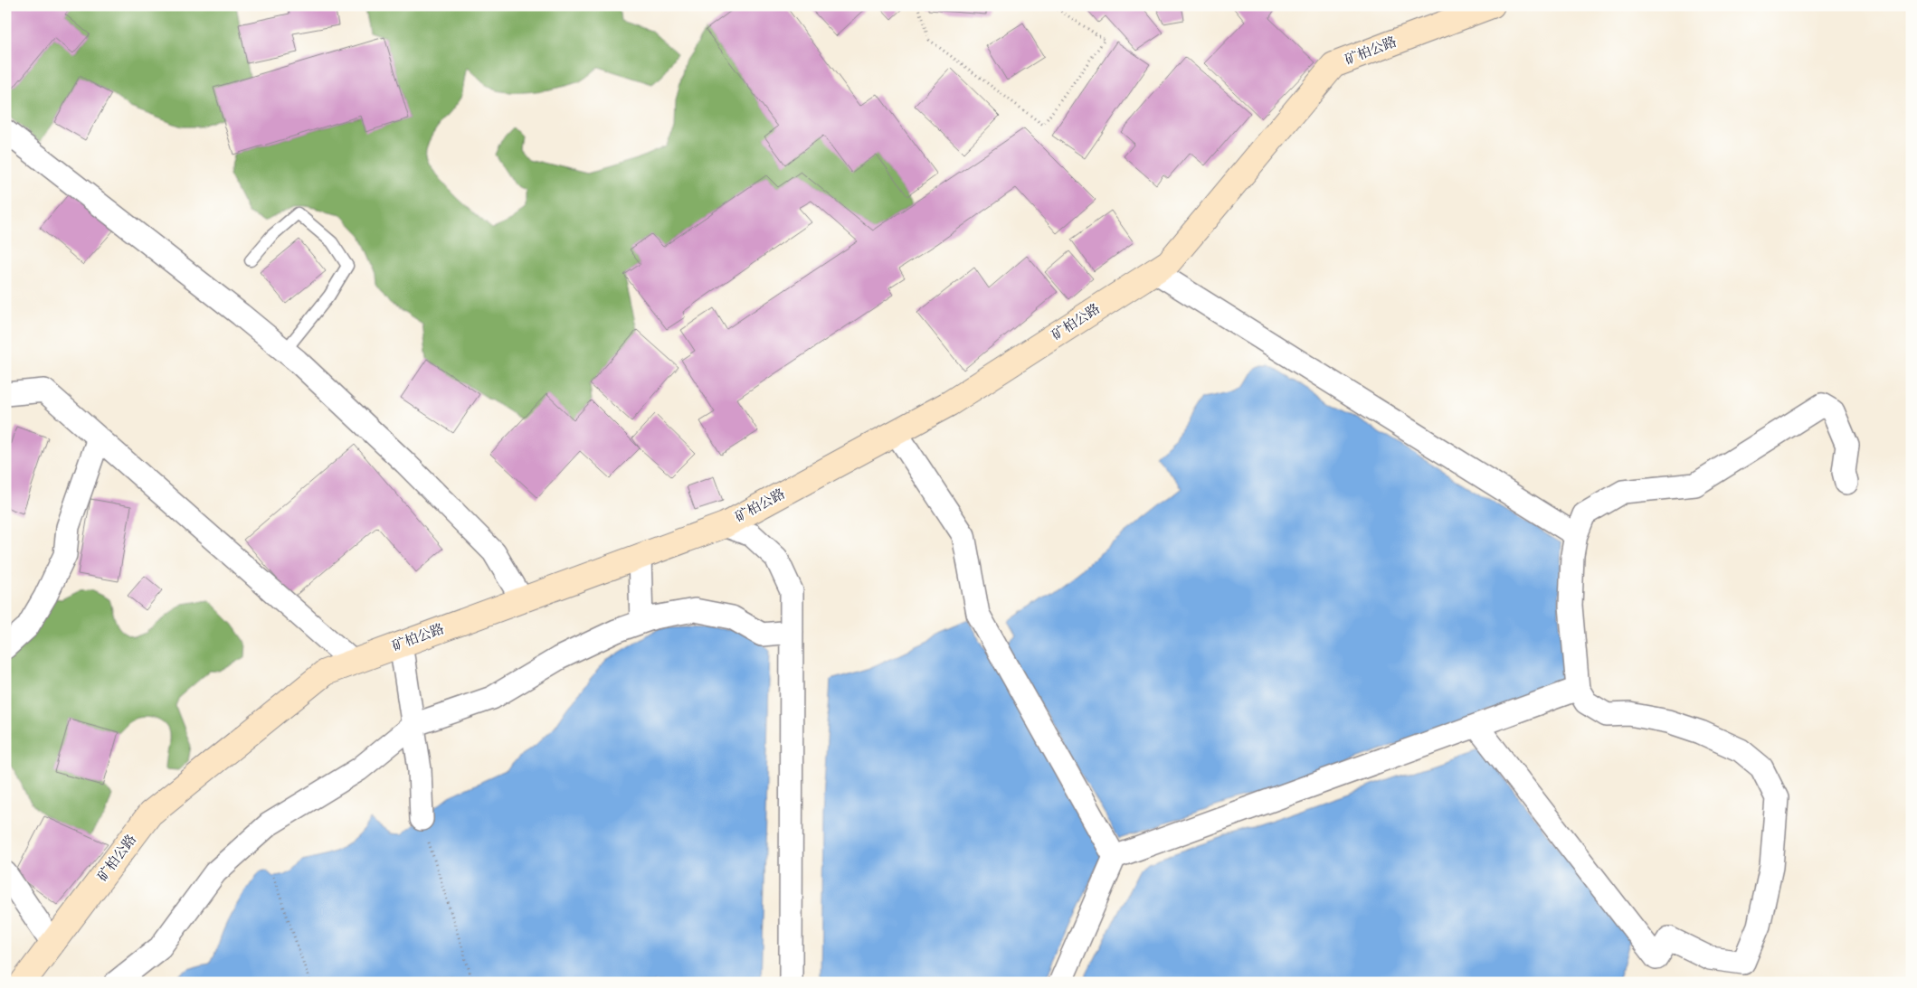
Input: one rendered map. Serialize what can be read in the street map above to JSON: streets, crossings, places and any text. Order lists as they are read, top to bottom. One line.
{"streets":{"street":["矿柏公路"]}}
